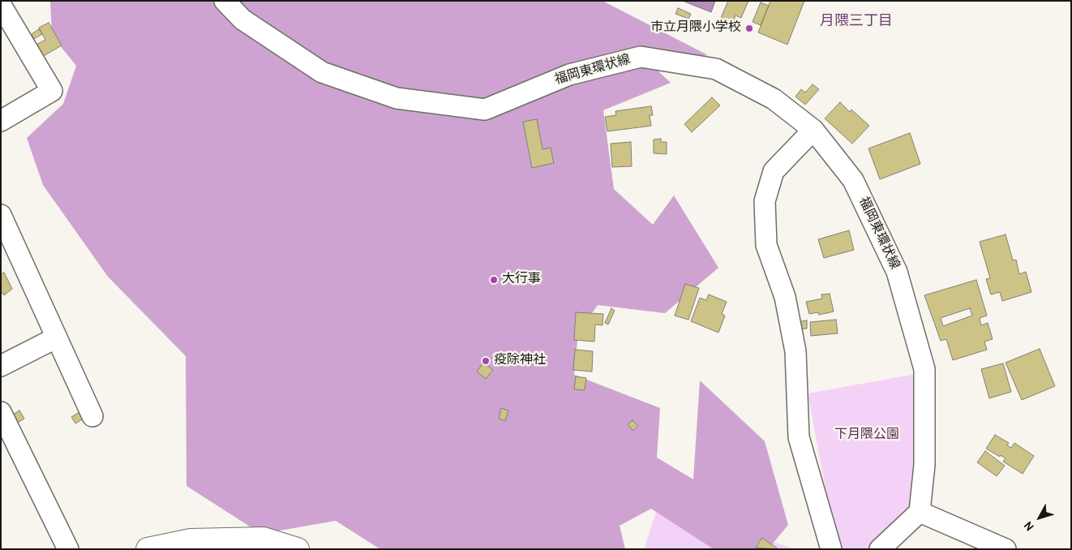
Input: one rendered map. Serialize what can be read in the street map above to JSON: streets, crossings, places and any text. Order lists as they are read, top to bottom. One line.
{"streets":{"street":["福岡東環状線"]},"districts":["月隈三丁目"],"parks":["下月隈公園"],"places":["市立月隈小学校","大行事","疫除神社"],"north":"bottom left"}
